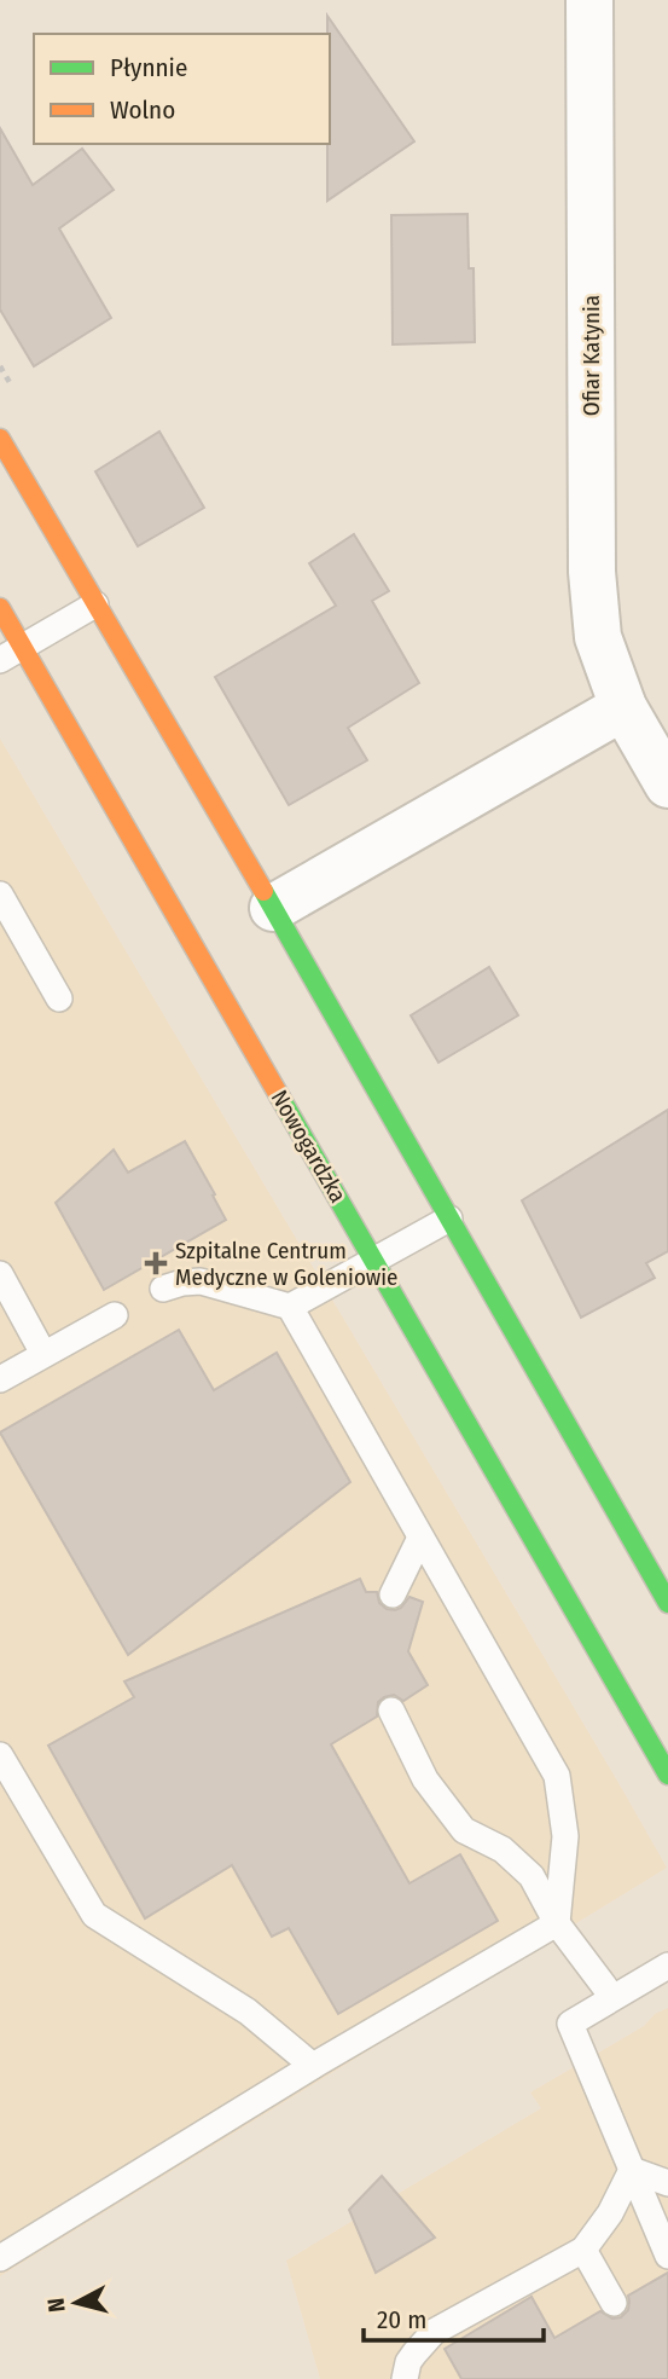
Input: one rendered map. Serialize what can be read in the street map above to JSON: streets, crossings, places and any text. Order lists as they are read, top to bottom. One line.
{"streets":{"street":["Ofiar Katynia","Nowogardzka"]},"places":{"health":["Szpitalne Centrum Medyczne w Goleniowie"]},"legend":["Płynnie","Wolno"],"scale_bar":"20 m","north":"left"}
